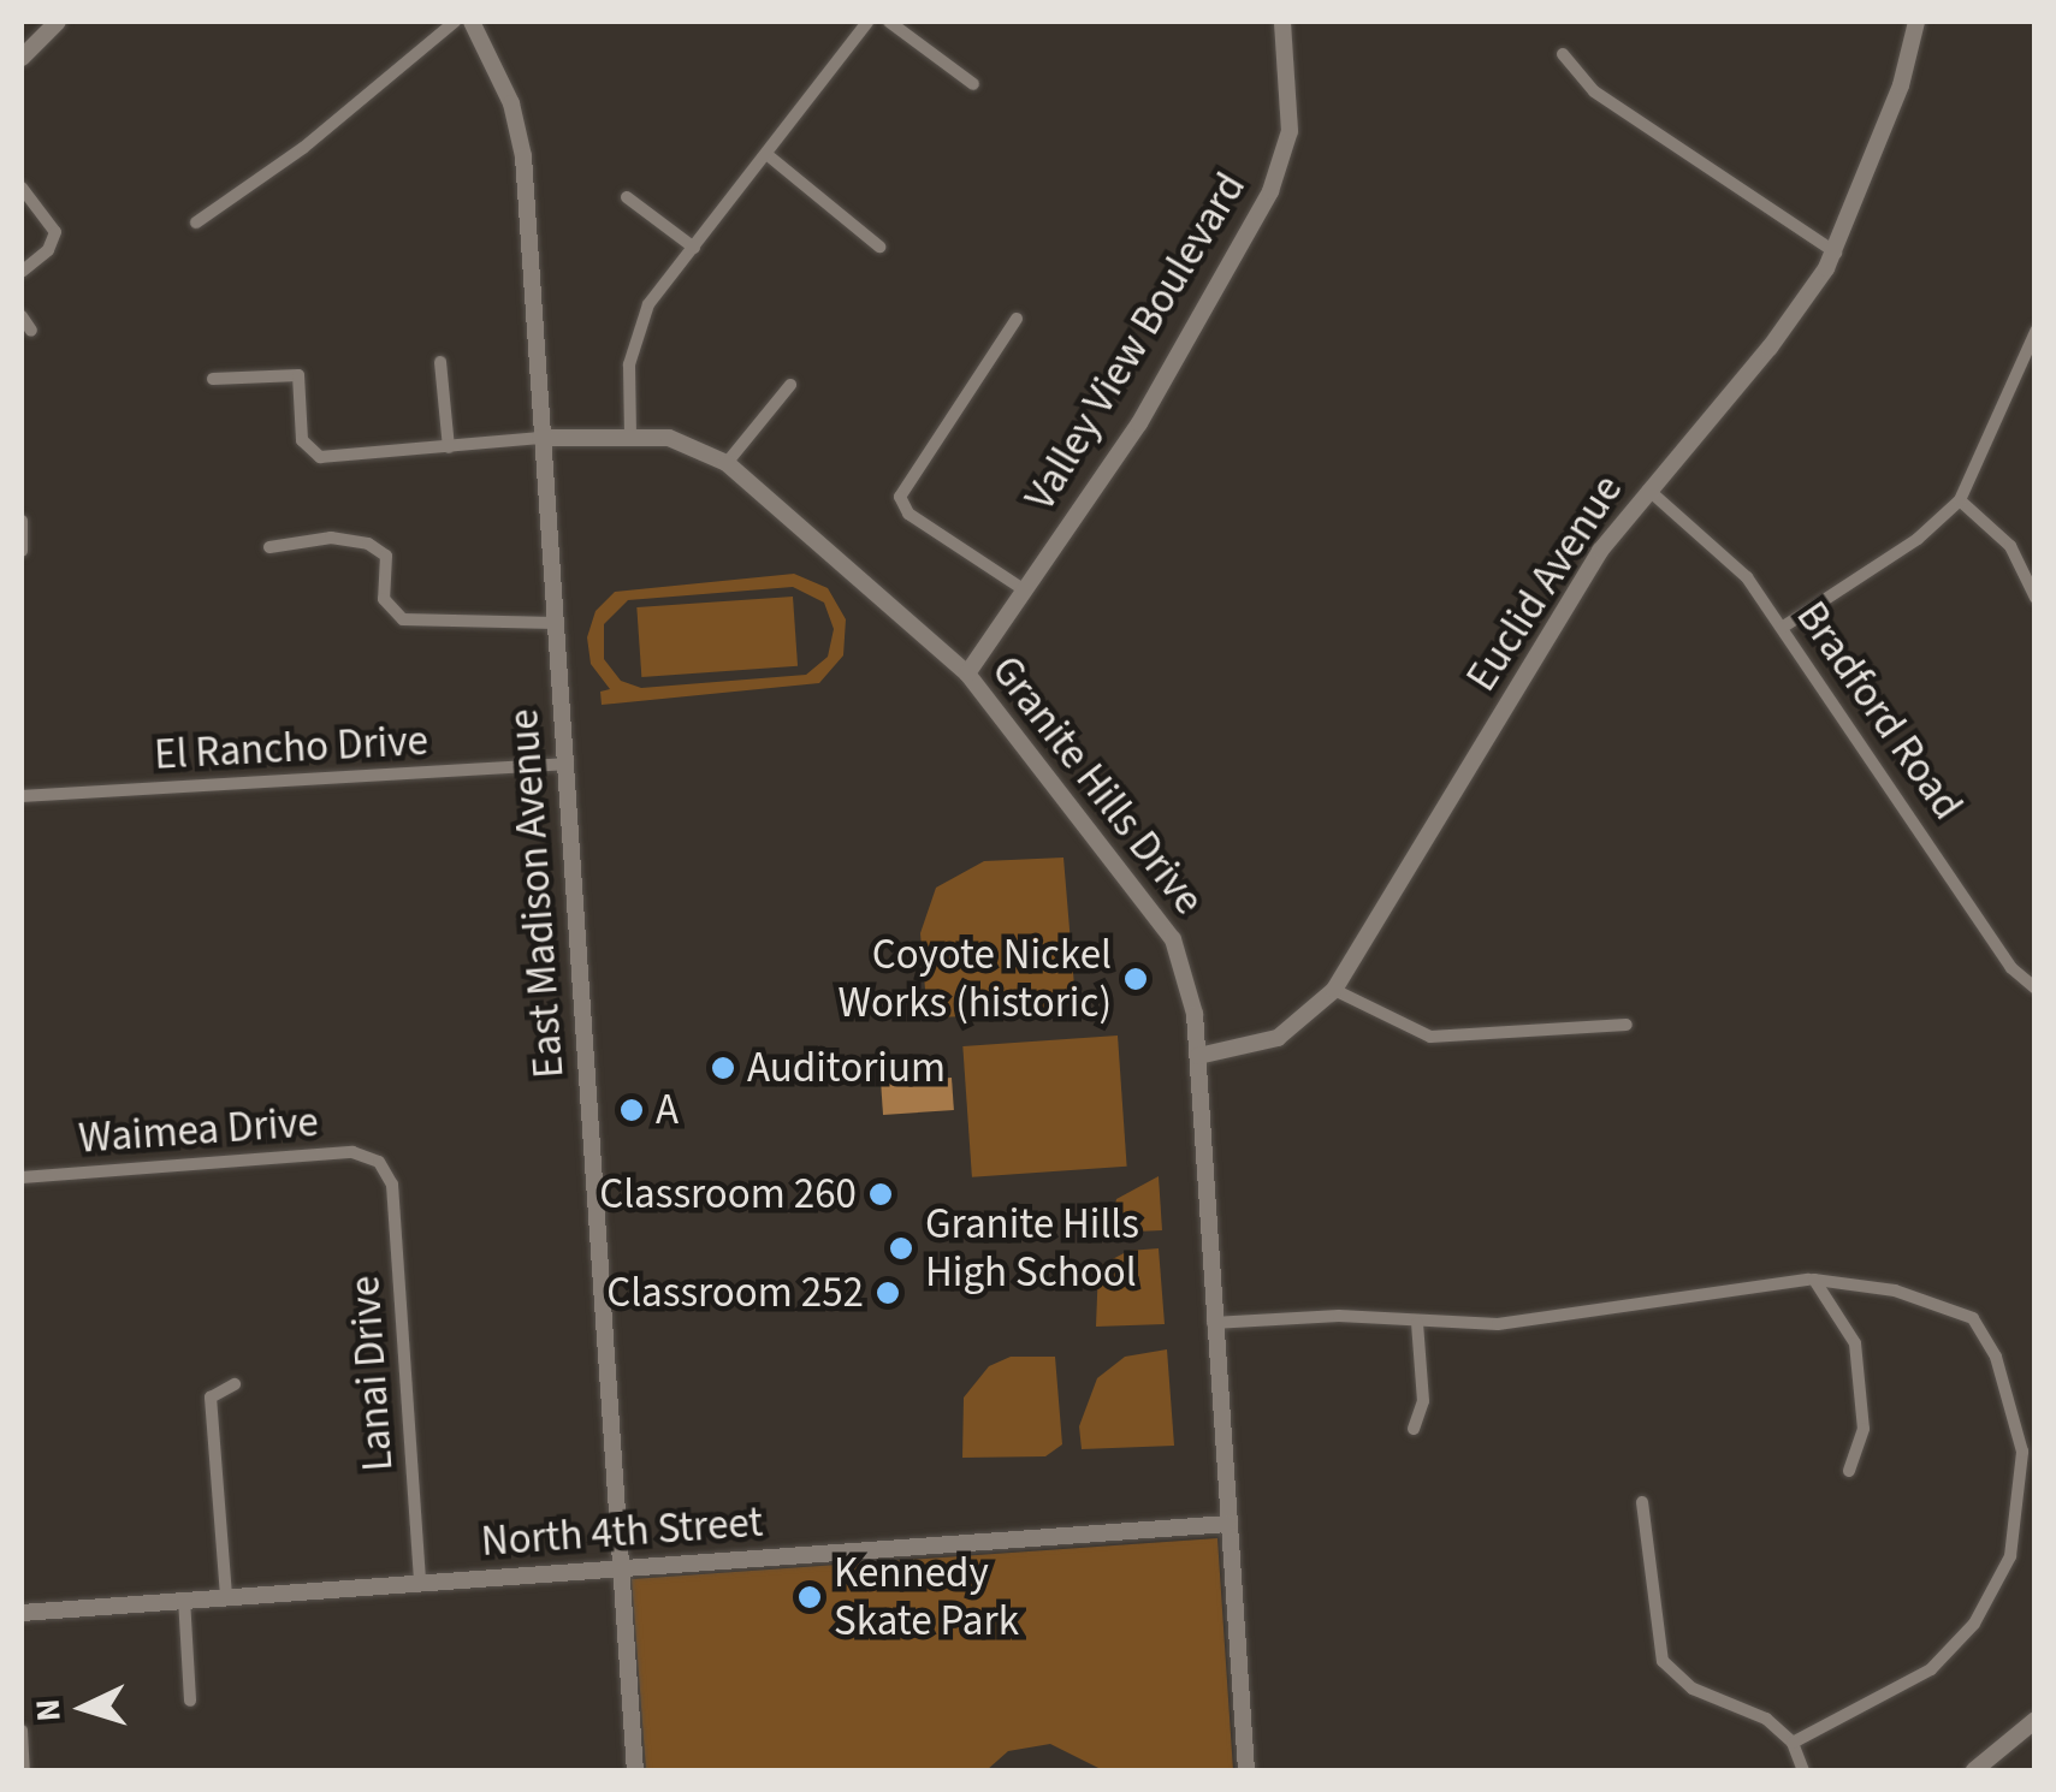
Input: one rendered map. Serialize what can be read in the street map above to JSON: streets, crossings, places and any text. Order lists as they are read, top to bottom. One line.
{"streets":{"street":["Valley View Boulevard","Euclid Avenue","Bradford Road","El Rancho Drive","Granite Hills Drive","East Madison Avenue","Waimea Drive","Lanai Drive","North 4th Street"]},"crossings":[["Valley View Boulevard","Granite Hills Drive"],["Euclid Avenue","Bradford Road"],["Euclid Avenue","Granite Hills Drive"],["El Rancho Drive","East Madison Avenue"],["Granite Hills Drive","East Madison Avenue"],["Granite Hills Drive","North 4th Street"],["East Madison Avenue","North 4th Street"],["Waimea Drive","Lanai Drive"],["Lanai Drive","North 4th Street"]],"places":["Coyote Nickel Works (historic)","Auditorium","A","Classroom 260","Granite Hills High School","Classroom 252","Kennedy Skate Park"],"north":"left"}
